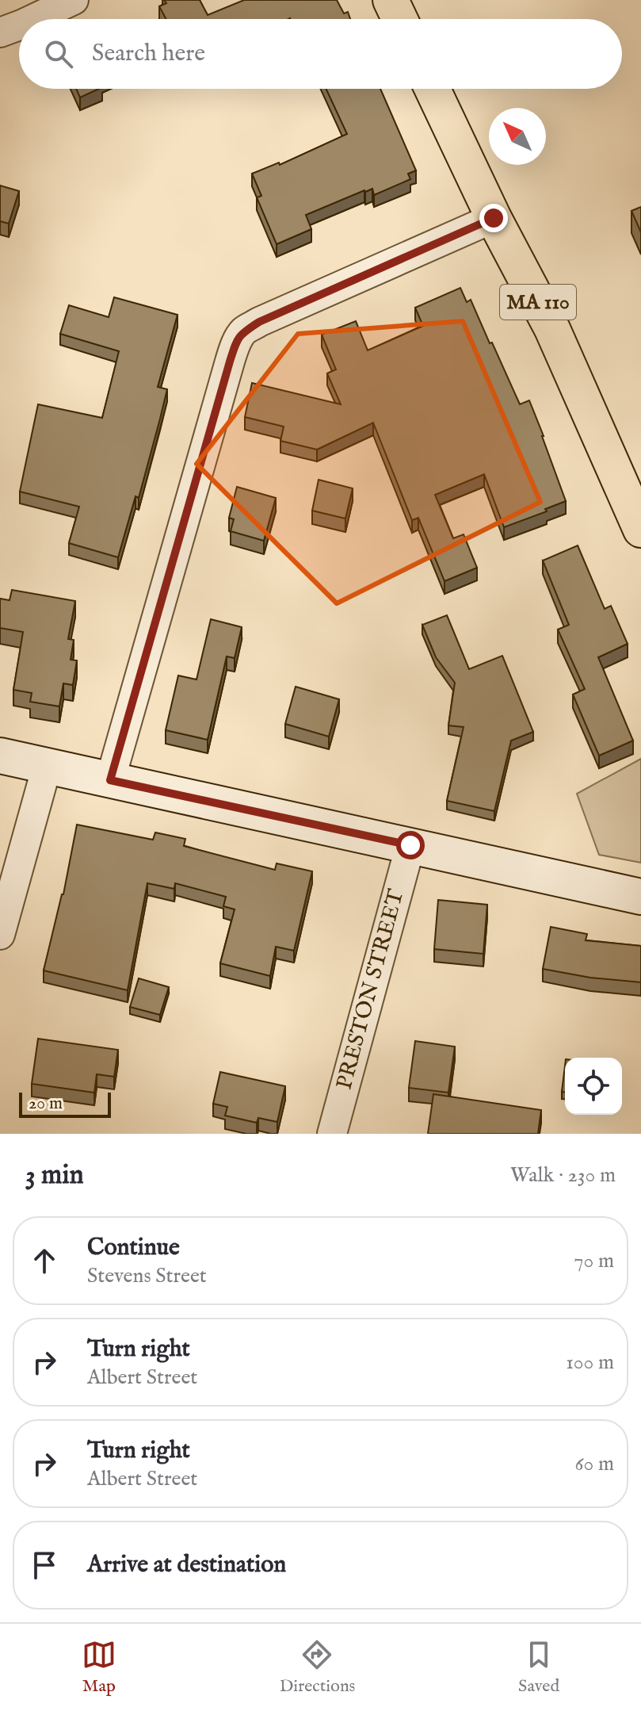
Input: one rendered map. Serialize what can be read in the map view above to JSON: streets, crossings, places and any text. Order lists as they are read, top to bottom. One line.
{"streets":{"main road":["MA 110"],"street":["PRESTON STREET"]},"scale_bar":"20 m","north":"top left","page":{"search":"Search here","scale":"20 m","heading":["3 min","Walk · 230 m"],"list":[["Continue","Stevens Street","70 m"],["Turn right","Albert Street","100 m"],["Turn right","Albert Street","60 m"],"Arrive at destination"],"nav":["Map","Directions","Saved"]}}
